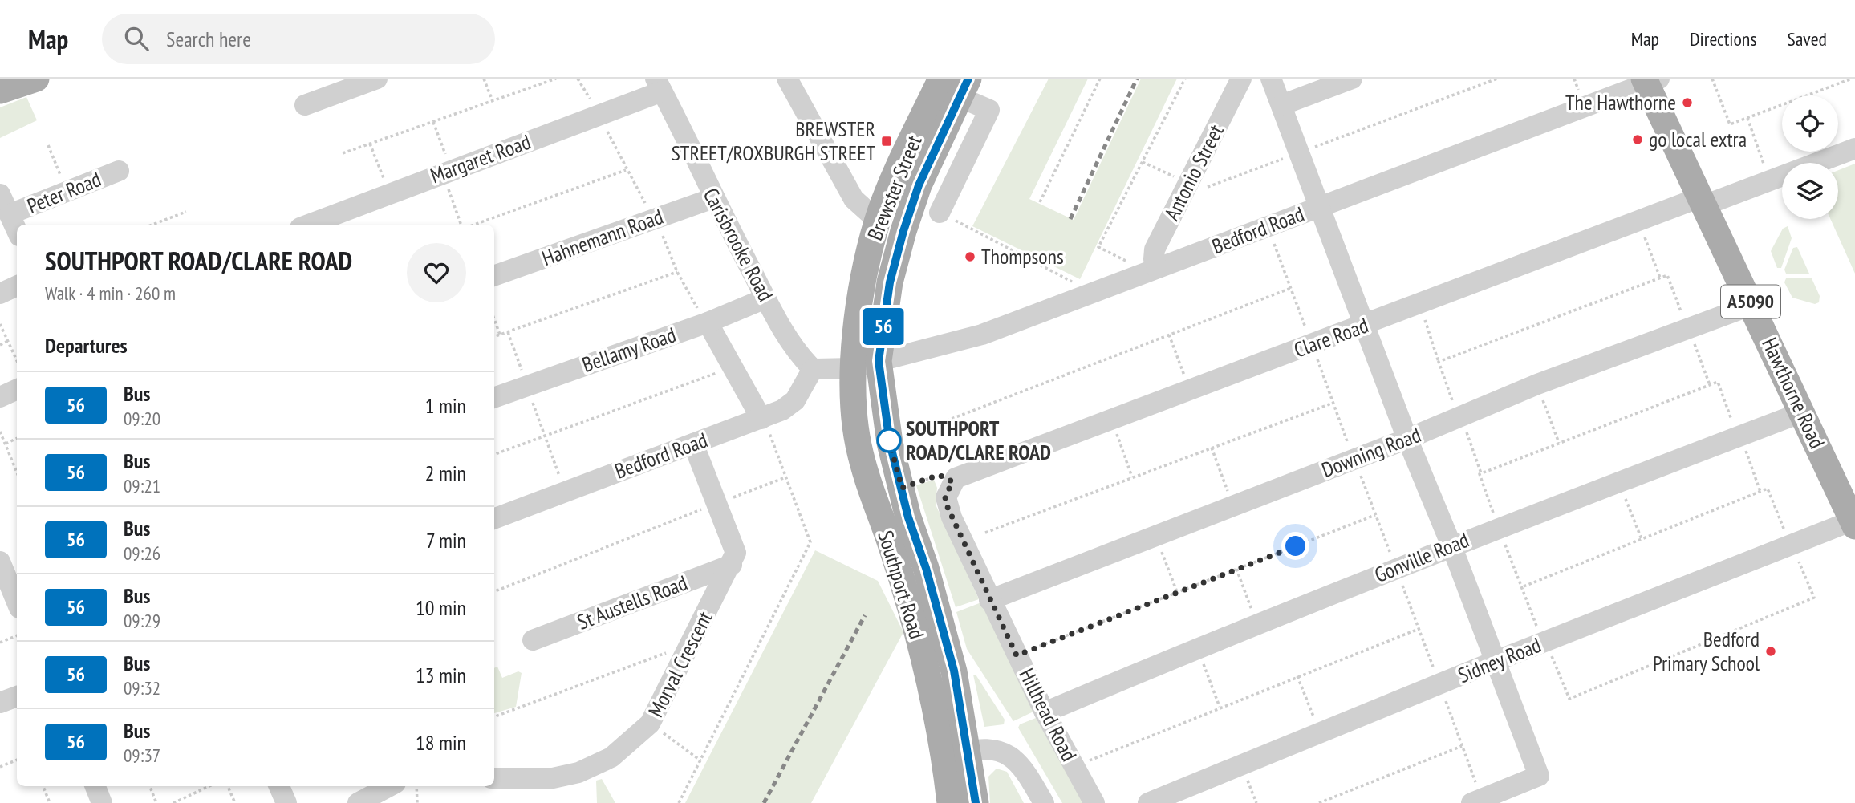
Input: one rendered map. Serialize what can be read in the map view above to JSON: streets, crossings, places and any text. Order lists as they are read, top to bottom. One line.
{"streets":{"main road":["Brewster Street","A5090","Hawthorne Road","Southport Road"],"street":["Margaret Road","Antonio Street","Peter Road","Bedford Road","Hahnemann Road","Carisbrooke Road","Clare Road","Bellamy Road","Downing Road","Gonville Road","St Austells Road","Sidney Road","Morval Crescent","Hillhead Road"]},"crossings":[["Margaret Road","Carisbrooke Road"],["Antonio Street","Bedford Road"],["Brewster Street","Bedford Road"],["Brewster Street","Southport Road"],["Bedford Road","Carisbrooke Road"],["Bedford Road","Hawthorne Road"],["Bedford Road","Southport Road"],["Bedford Road","Morval Crescent"],["Hahnemann Road","Carisbrooke Road"],["Carisbrooke Road","Bellamy Road"],["Clare Road","Hawthorne Road"],["Clare Road","Hillhead Road"],["Hawthorne Road","Downing Road"],["Hawthorne Road","Gonville Road"],["Hawthorne Road","Sidney Road"],["Downing Road","Hillhead Road"],["Gonville Road","Hillhead Road"],["St Austells Road","Morval Crescent"]],"places":{"other":["The Hawthorne","go local extra","Thompsons","SOUTHPORT ROAD/CLARE ROAD","Bedford Primary School"],"transit":["BREWSTER STREET/ROXBURGH STREET"]},"lines":["bus line 56"],"page":{"header":"Map","search":"Search here","nav":["Map","Directions","Saved"],"on_map":"56","heading":[["SOUTHPORT ROAD/CLARE ROAD","Walk · 4 min · 260 m"],"Departures"],"list":[{"mark":"56","name":"Bus","note":"09:20","value":"1 min"},{"mark":"56","name":"Bus","note":"09:21","value":"2 min"},{"mark":"56","name":"Bus","note":"09:26","value":"7 min"},{"mark":"56","name":"Bus","note":"09:29","value":"10 min"},{"mark":"56","name":"Bus","note":"09:32","value":"13 min"},{"mark":"56","name":"Bus","note":"09:37","value":"18 min"}]}}
